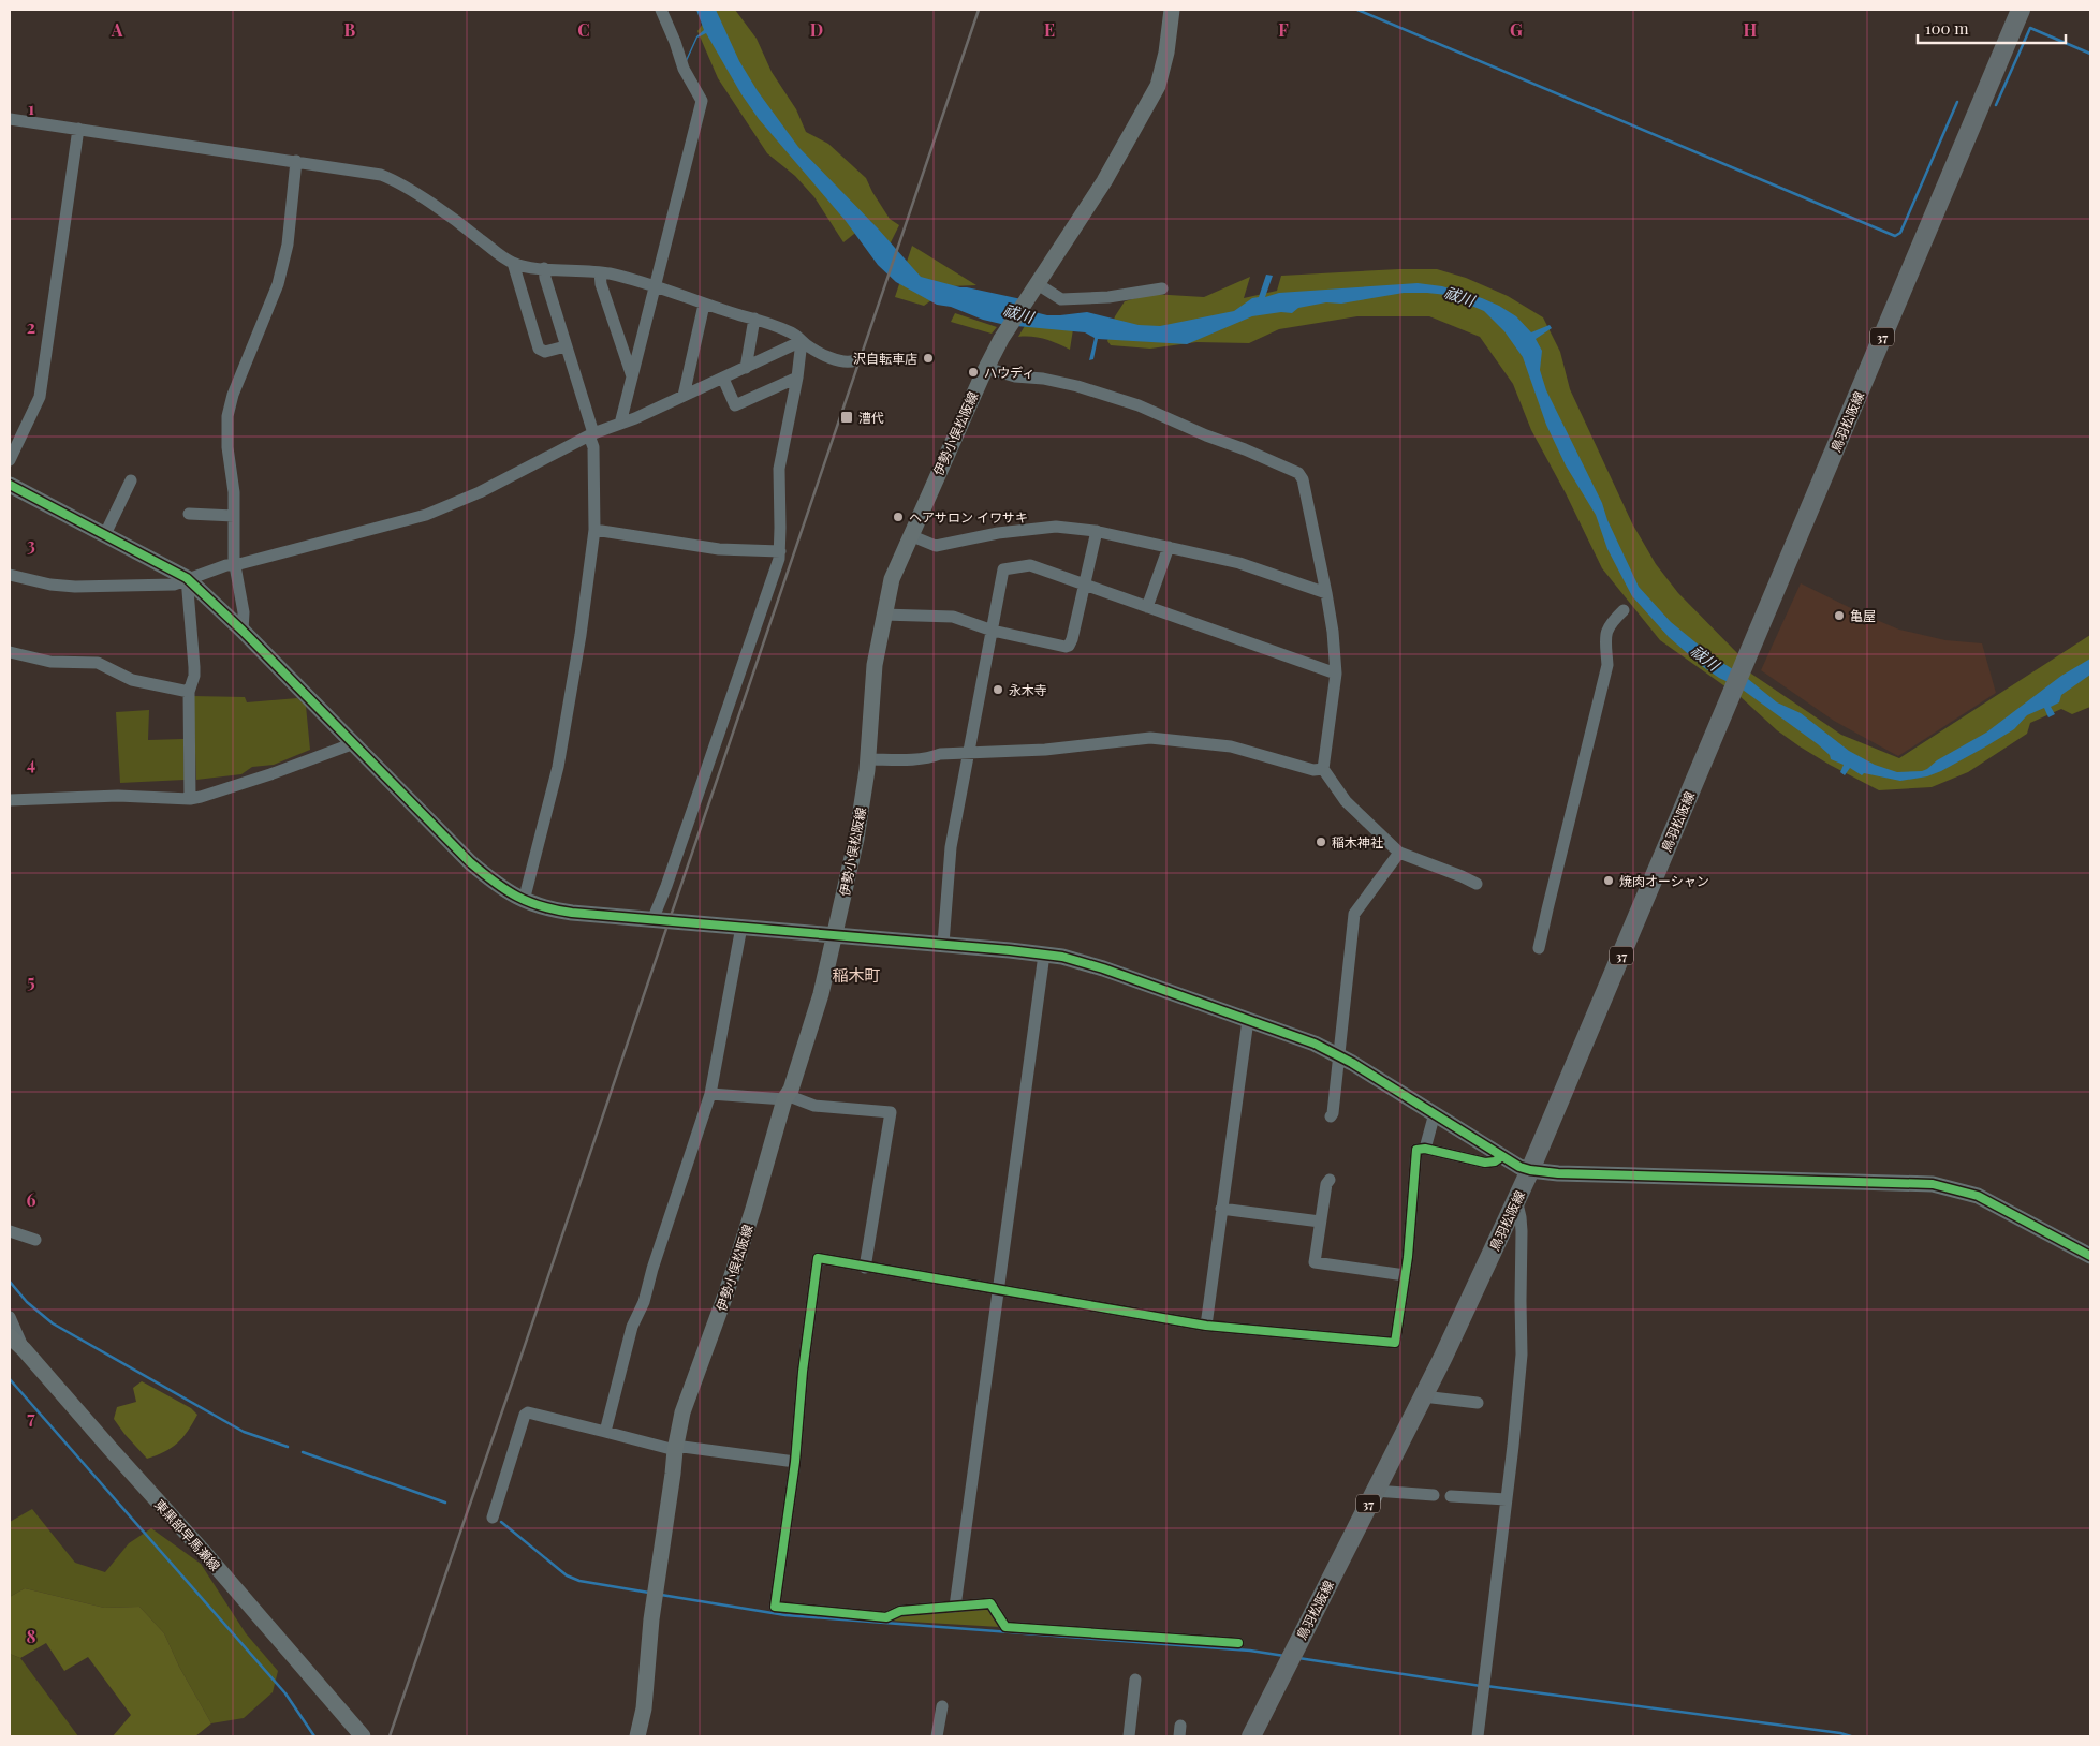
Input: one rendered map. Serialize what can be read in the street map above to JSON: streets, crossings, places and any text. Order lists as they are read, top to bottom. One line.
{"streets":{"main road":["37","鳥羽松阪線","伊勢小俣松阪線","東黒部早馬瀬線"]},"districts":["稲木町"],"water":["祓川"],"places":{"other":["沢自転車店","ハウディ","ヘアサロン イワサキ","亀屋","永木寺","稲木神社","焼肉オーシャン"],"transit":["漕代"]},"scale_bar":"100 m","grid":{"columns":["A","B","C","D","E","F","G","H"],"rows":["1","2","3","4","5","6","7","8"]}}
